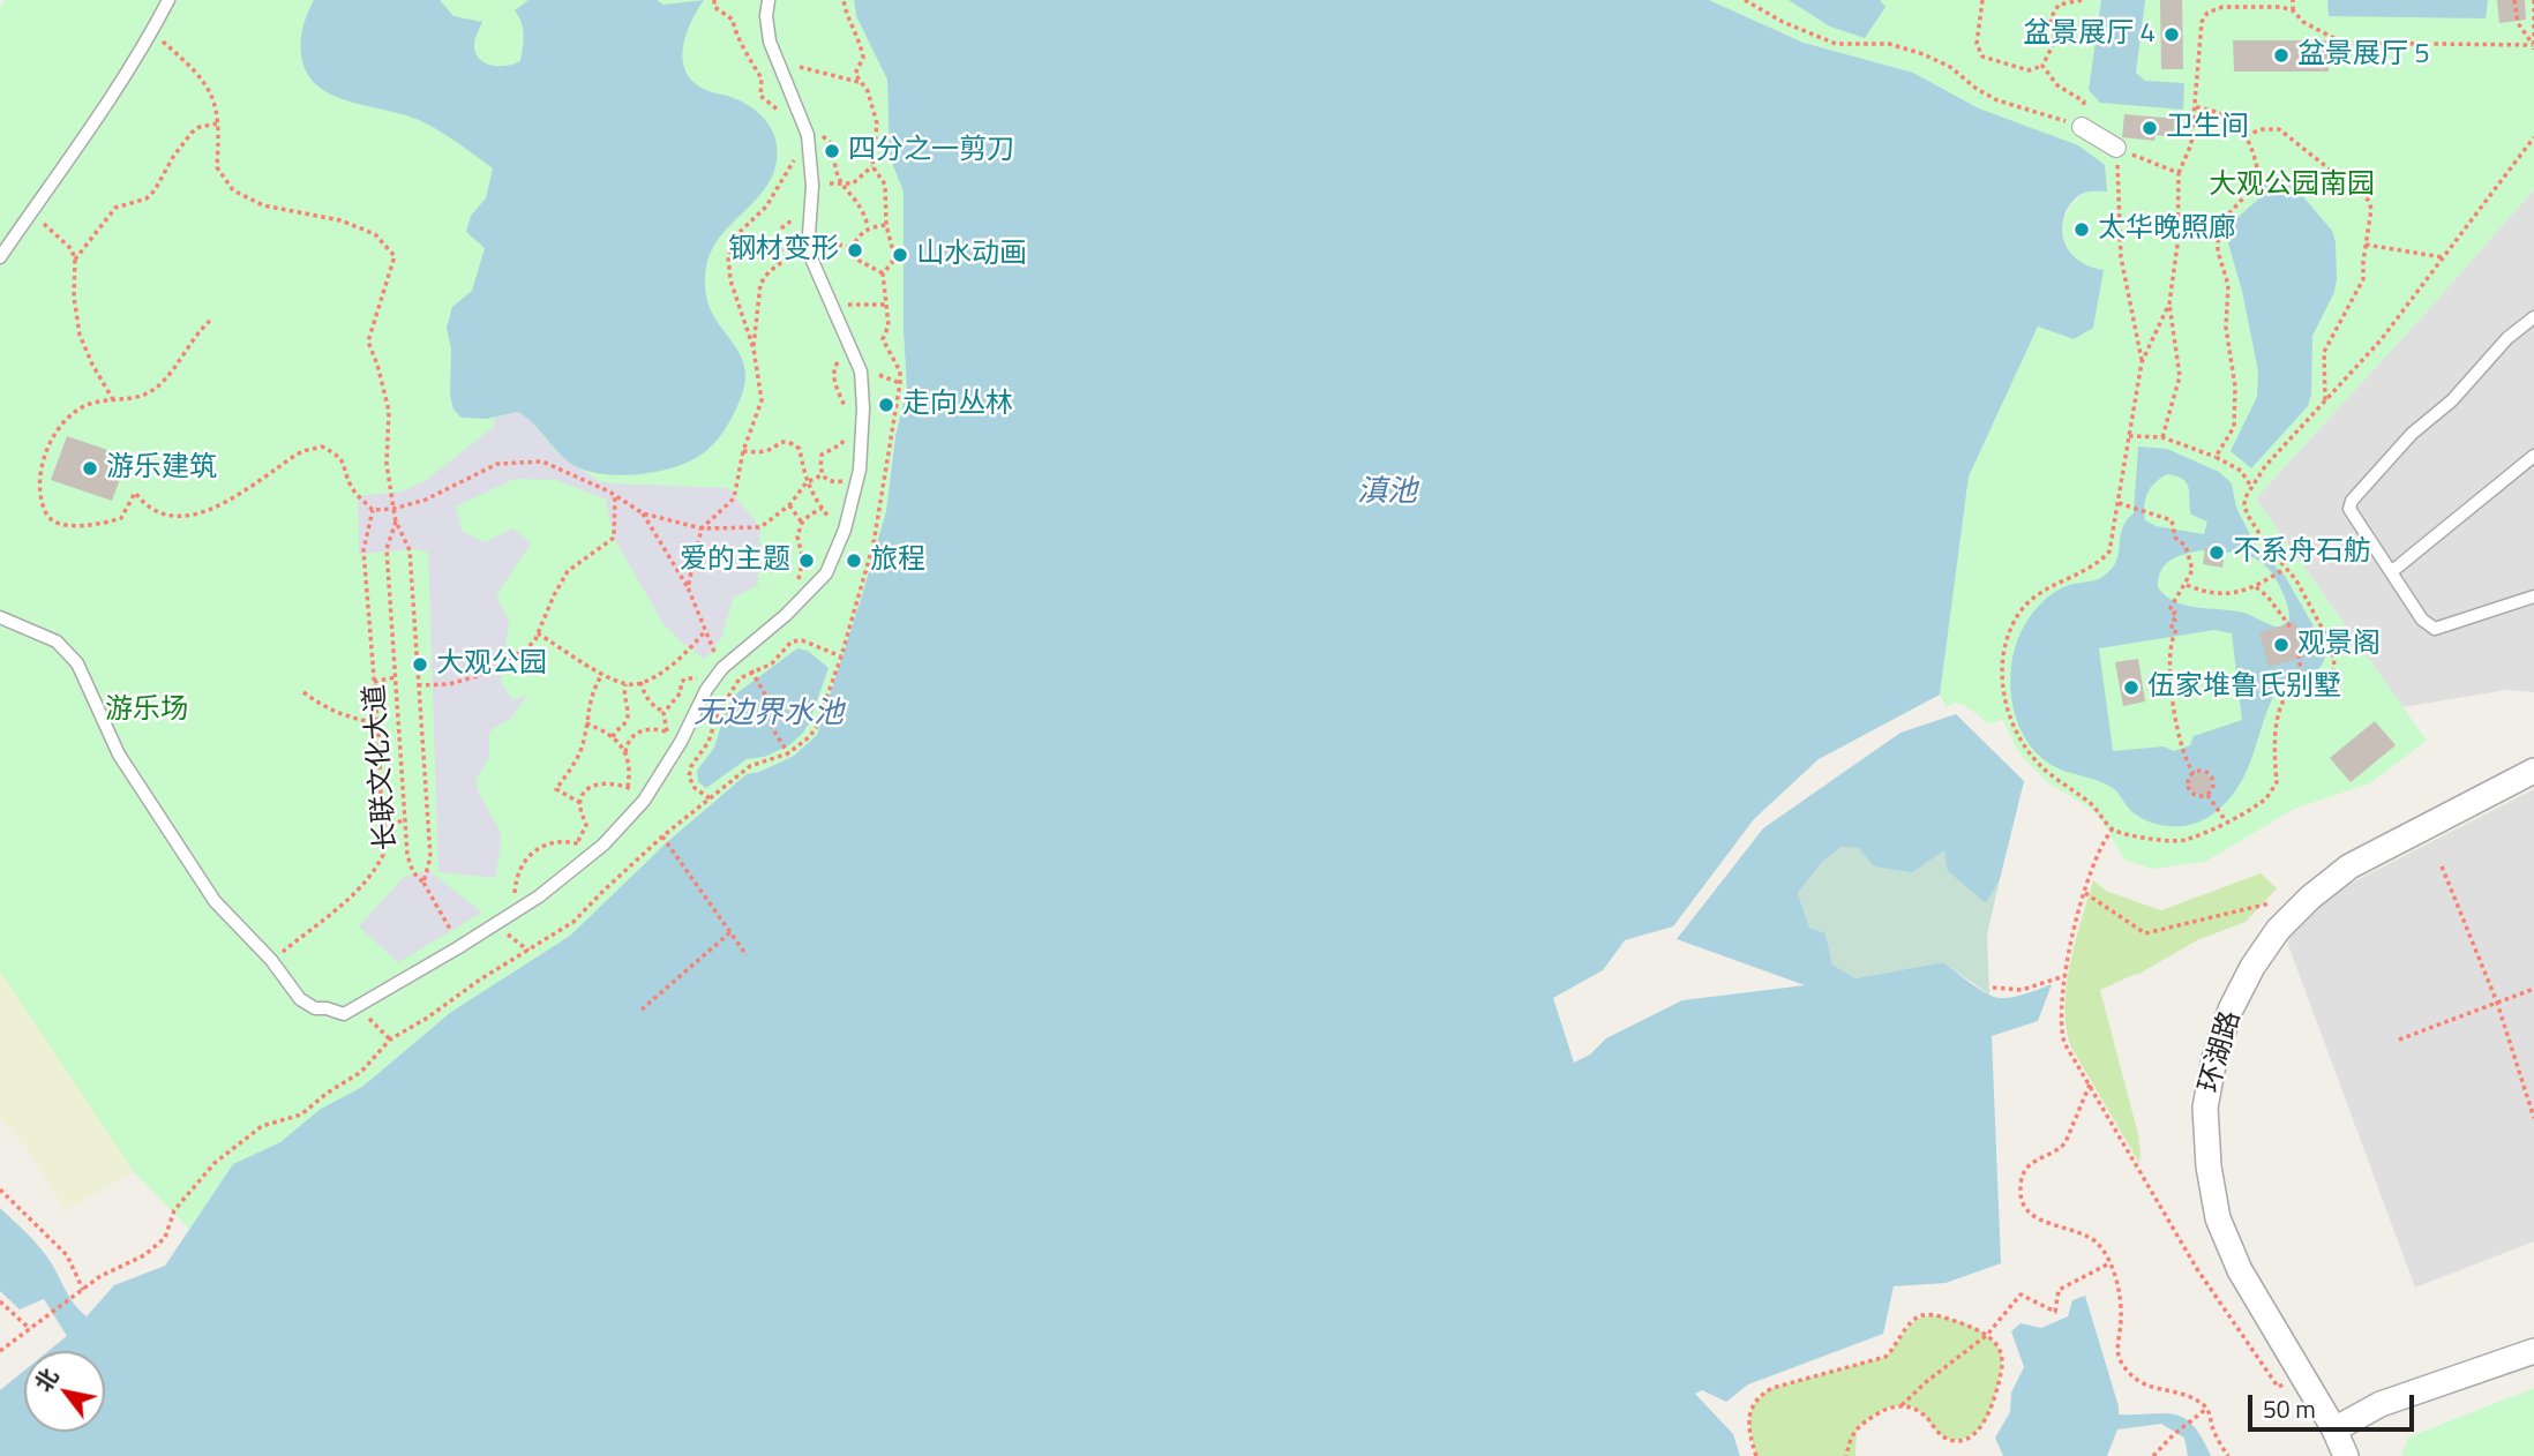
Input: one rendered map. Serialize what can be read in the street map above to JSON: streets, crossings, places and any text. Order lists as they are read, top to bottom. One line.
{"streets":{"street":["环湖路"],"path":["长联文化大道"]},"water":["滇池","无边界水池"],"parks":["大观公园南园","游乐场"],"places":["盆景展厅 4","盆景展厅 5","卫生间","四分之一剪刀","太华晚照廊","钢材变形","山水动画","走向丛林","游乐建筑","不系舟石舫","爱的主题","旅程","观景阁","大观公园","伍家堆鲁氏别墅"],"scale_bar":"50 m","north":"top left"}
